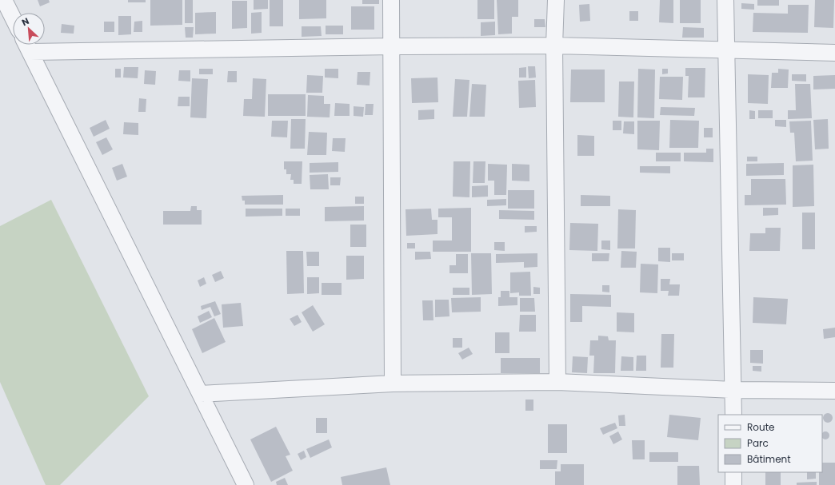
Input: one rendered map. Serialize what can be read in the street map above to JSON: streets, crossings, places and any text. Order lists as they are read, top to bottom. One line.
{"legend":["Route","Parc","Bâtiment"],"north":"top left"}
